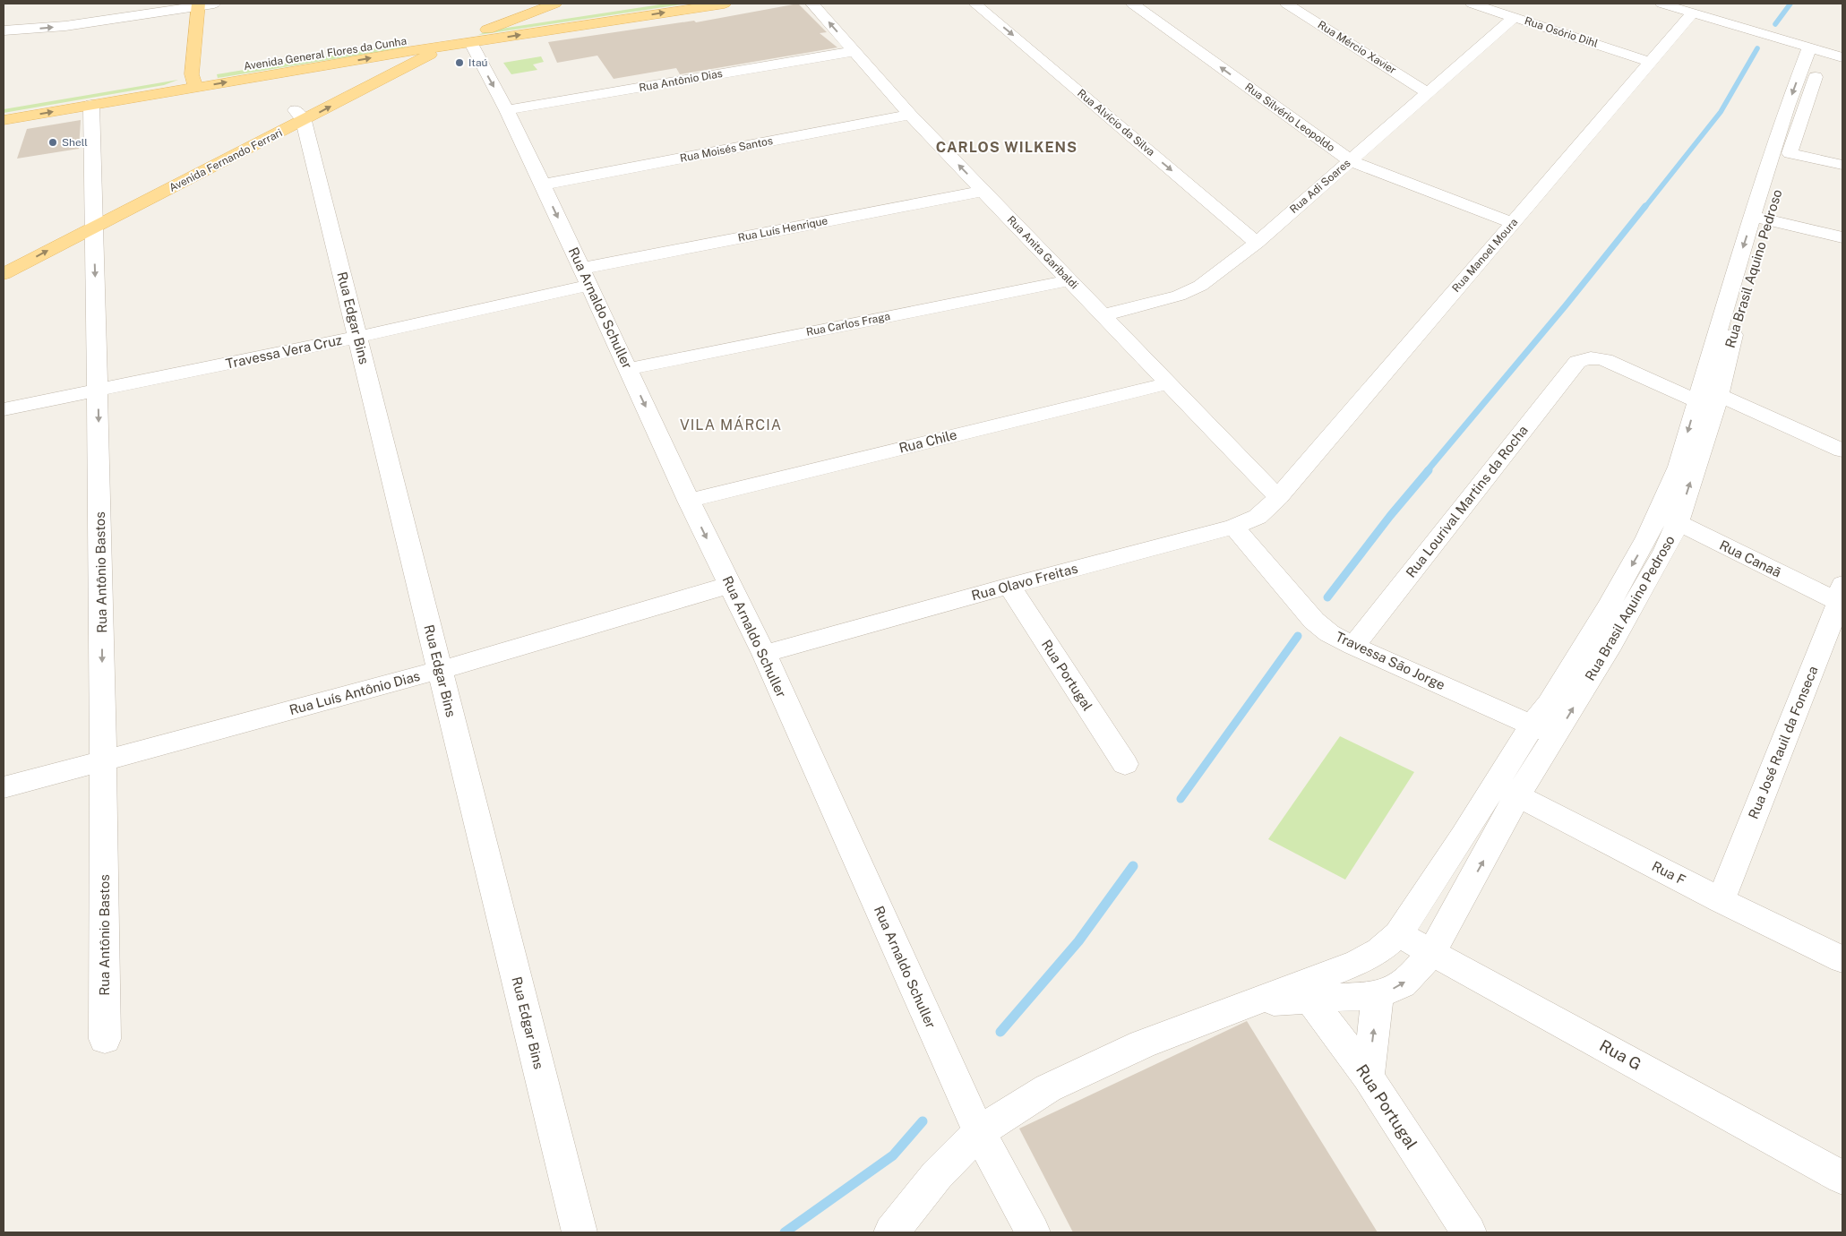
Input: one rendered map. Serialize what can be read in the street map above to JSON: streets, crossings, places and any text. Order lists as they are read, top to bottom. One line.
{"streets":{"main road":["Avenida General Flores da Cunha","Avenida Fernando Ferrari"],"street":["Rua Osório Dihl","Rua Mércio Xavier","Rua Antônio Dias","Rua Silvério Leopoldo","Rua Alvício da Silva","Rua Moisés Santos","Rua Adi Soares","Rua Luís Henrique","Rua Anita Garibaldi","Rua Manoel Moura","Rua Brasil Aquino Pedroso","Rua Arnaldo Schuller","Rua Edgar Bins","Rua Carlos Fraga","Travessa Vera Cruz","Rua Chile","Rua Lourival Martins da Rocha","Rua Canaã","Rua Antônio Bastos","Rua Olavo Freitas","Travessa São Jorge","Rua Portugal","Rua Luís Antônio Dias","Rua José Rauil da Fonseca","Rua F","Rua G"]},"crossings":[["Rua Osório Dihl","Rua Adi Soares"],["Rua Osório Dihl","Rua Manoel Moura"],["Rua Mércio Xavier","Rua Adi Soares"],["Avenida General Flores da Cunha","Avenida Fernando Ferrari"],["Avenida General Flores da Cunha","Rua Arnaldo Schuller"],["Avenida General Flores da Cunha","Rua Antônio Bastos"],["Rua Antônio Dias","Rua Anita Garibaldi"],["Rua Antônio Dias","Rua Arnaldo Schuller"],["Rua Silvério Leopoldo","Rua Adi Soares"],["Rua Silvério Leopoldo","Rua Manoel Moura"],["Rua Alvício da Silva","Rua Adi Soares"],["Rua Moisés Santos","Rua Anita Garibaldi"],["Rua Moisés Santos","Rua Arnaldo Schuller"],["Avenida Fernando Ferrari","Rua Arnaldo Schuller"],["Avenida Fernando Ferrari","Rua Edgar Bins"],["Avenida Fernando Ferrari","Rua Antônio Bastos"],["Rua Adi Soares","Rua Anita Garibaldi"],["Rua Luís Henrique","Rua Anita Garibaldi"],["Rua Luís Henrique","Rua Arnaldo Schuller"],["Rua Luís Henrique","Travessa Vera Cruz"],["Rua Anita Garibaldi","Rua Manoel Moura"],["Rua Anita Garibaldi","Rua Carlos Fraga"],["Rua Anita Garibaldi","Rua Chile"],["Rua Anita Garibaldi","Rua Olavo Freitas"],["Rua Manoel Moura","Rua Olavo Freitas"],["Rua Brasil Aquino Pedroso","Rua Arnaldo Schuller"],["Rua Brasil Aquino Pedroso","Rua Lourival Martins da Rocha"],["Rua Brasil Aquino Pedroso","Rua Canaã"],["Rua Brasil Aquino Pedroso","Travessa São Jorge"],["Rua Brasil Aquino Pedroso","Rua Portugal"],["Rua Brasil Aquino Pedroso","Rua F"],["Rua Brasil Aquino Pedroso","Rua G"],["Rua Arnaldo Schuller","Rua Carlos Fraga"],["Rua Arnaldo Schuller","Travessa Vera Cruz"],["Rua Arnaldo Schuller","Rua Chile"],["Rua Arnaldo Schuller","Rua Olavo Freitas"],["Rua Arnaldo Schuller","Rua Luís Antônio Dias"],["Rua Edgar Bins","Travessa Vera Cruz"],["Rua Edgar Bins","Rua Luís Antônio Dias"],["Travessa Vera Cruz","Rua Antônio Bastos"],["Rua Lourival Martins da Rocha","Travessa São Jorge"],["Rua Canaã","Rua José Rauil da Fonseca"],["Rua Antônio Bastos","Rua Luís Antônio Dias"],["Rua Olavo Freitas","Travessa São Jorge"],["Rua Olavo Freitas","Rua Portugal"],["Rua José Rauil da Fonseca","Rua F"]],"one_way":["Rua Silvério Leopoldo","Rua Alvício da Silva","Rua Antônio Bastos"],"districts":["CARLOS WILKENS","VILA MÁRCIA"],"places":["Itaú","Shell"]}
